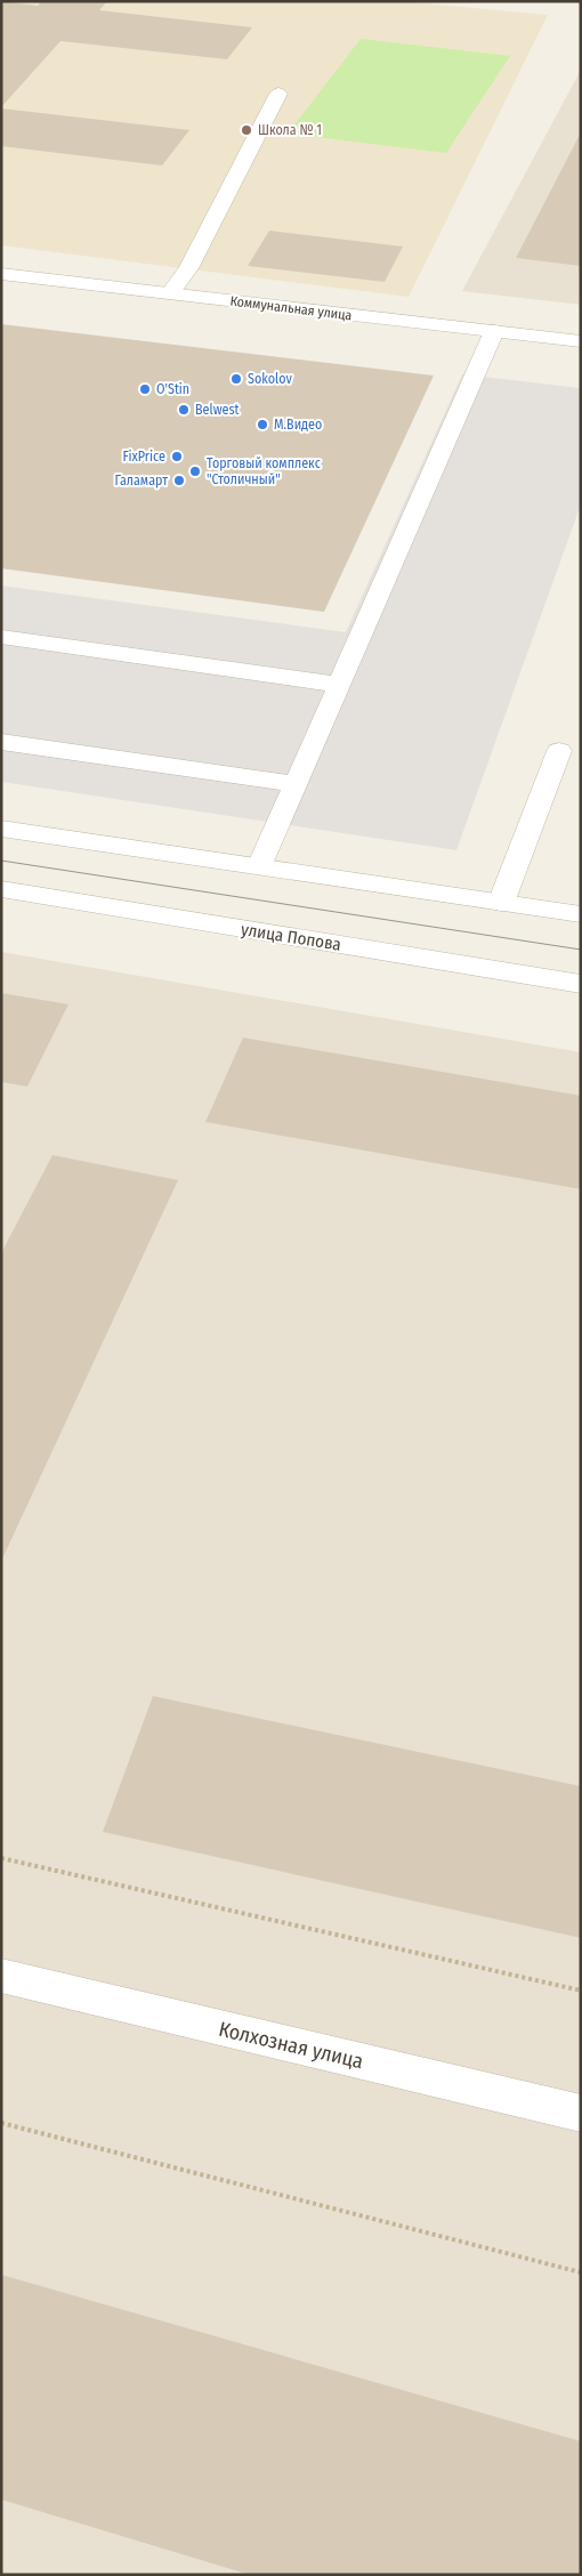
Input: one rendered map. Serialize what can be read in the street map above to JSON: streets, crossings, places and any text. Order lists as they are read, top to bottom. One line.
{"streets":{"street":["Коммунальная улица","улица Попова","Колхозная улица"]},"places":["Школа № 1","Sokolov","O'Stin","Belwest","М.Видео","FixPriсe","Торговый комплекс \"Столичный\"","Галамарт"]}
